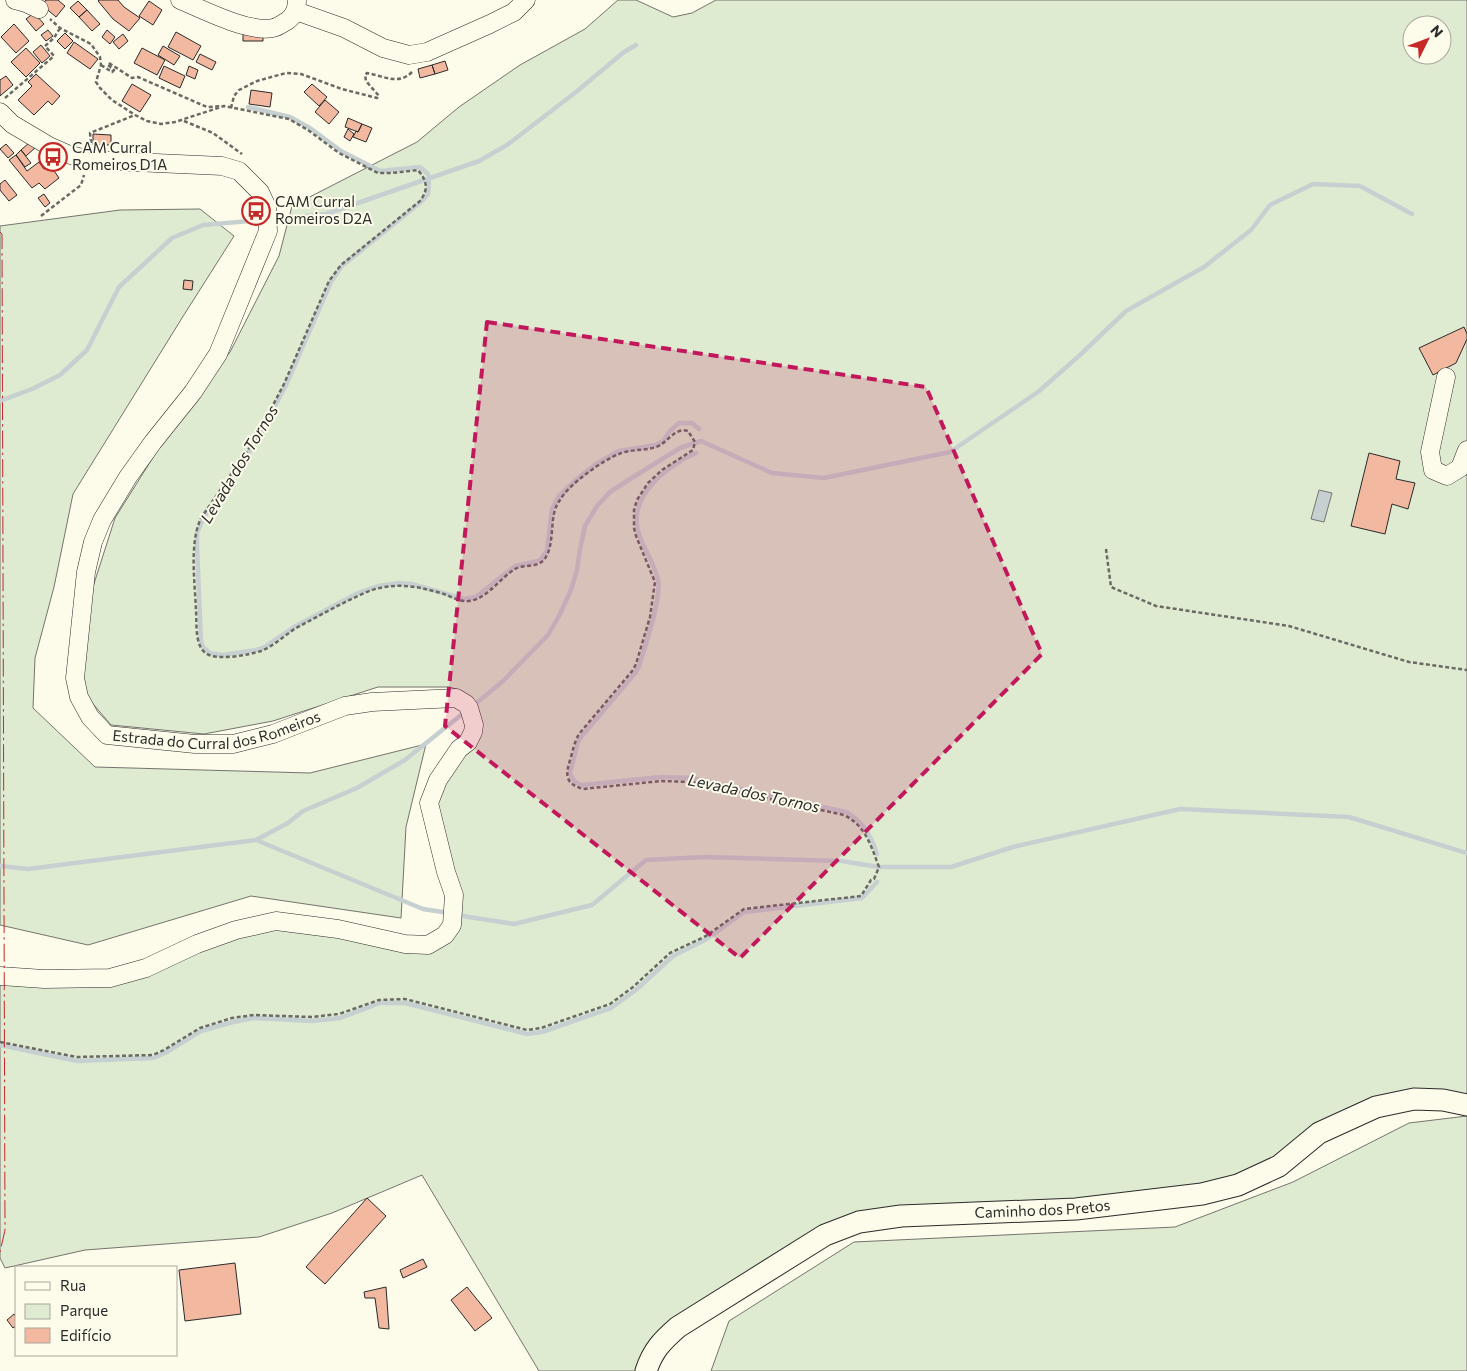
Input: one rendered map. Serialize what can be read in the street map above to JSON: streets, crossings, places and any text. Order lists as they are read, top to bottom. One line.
{"streets":{"main road":["Caminho dos Pretos"],"street":["Estrada do Curral dos Romeiros"]},"water":["Levada dos Tornos"],"places":{"bus stop":["CAM Curral Romeiros D1A","CAM Curral Romeiros D2A"]},"legend":["Rua","Parque","Edifício"],"north":"top right"}
